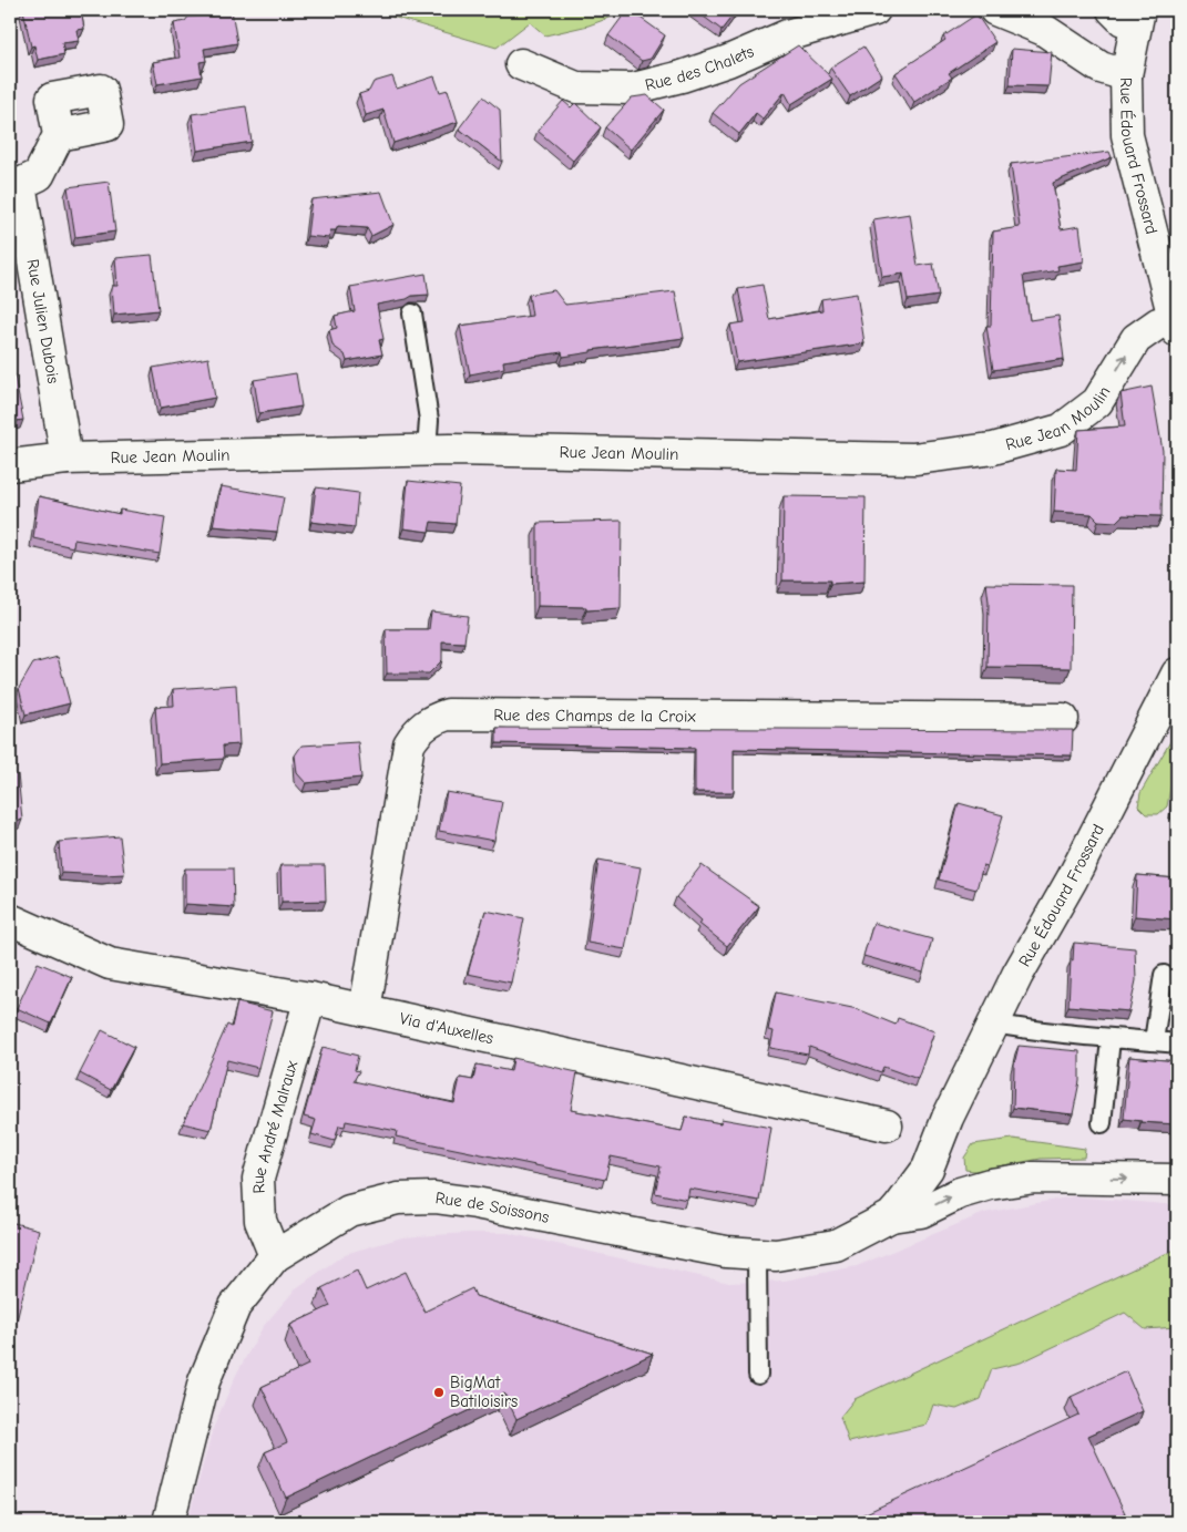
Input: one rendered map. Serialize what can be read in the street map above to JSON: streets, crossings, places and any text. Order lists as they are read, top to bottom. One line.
{"streets":{"street":["Rue des Chalets","Rue Édouard Frossard","Rue Julien Dubois","Rue Jean Moulin","Rue des Champs de la Croix","Via d'Auxelles","Rue André Malraux","Rue de Soissons"]},"crossings":[["Rue Édouard Frossard","Rue Jean Moulin"],["Rue Édouard Frossard","Rue de Soissons"],["Rue Julien Dubois","Rue Jean Moulin"],["Rue des Champs de la Croix","Via d'Auxelles"],["Via d'Auxelles","Rue André Malraux"],["Rue André Malraux","Rue de Soissons"]],"one_way":["Rue Jean Moulin"],"places":["BigMat Batiloisirs"]}
